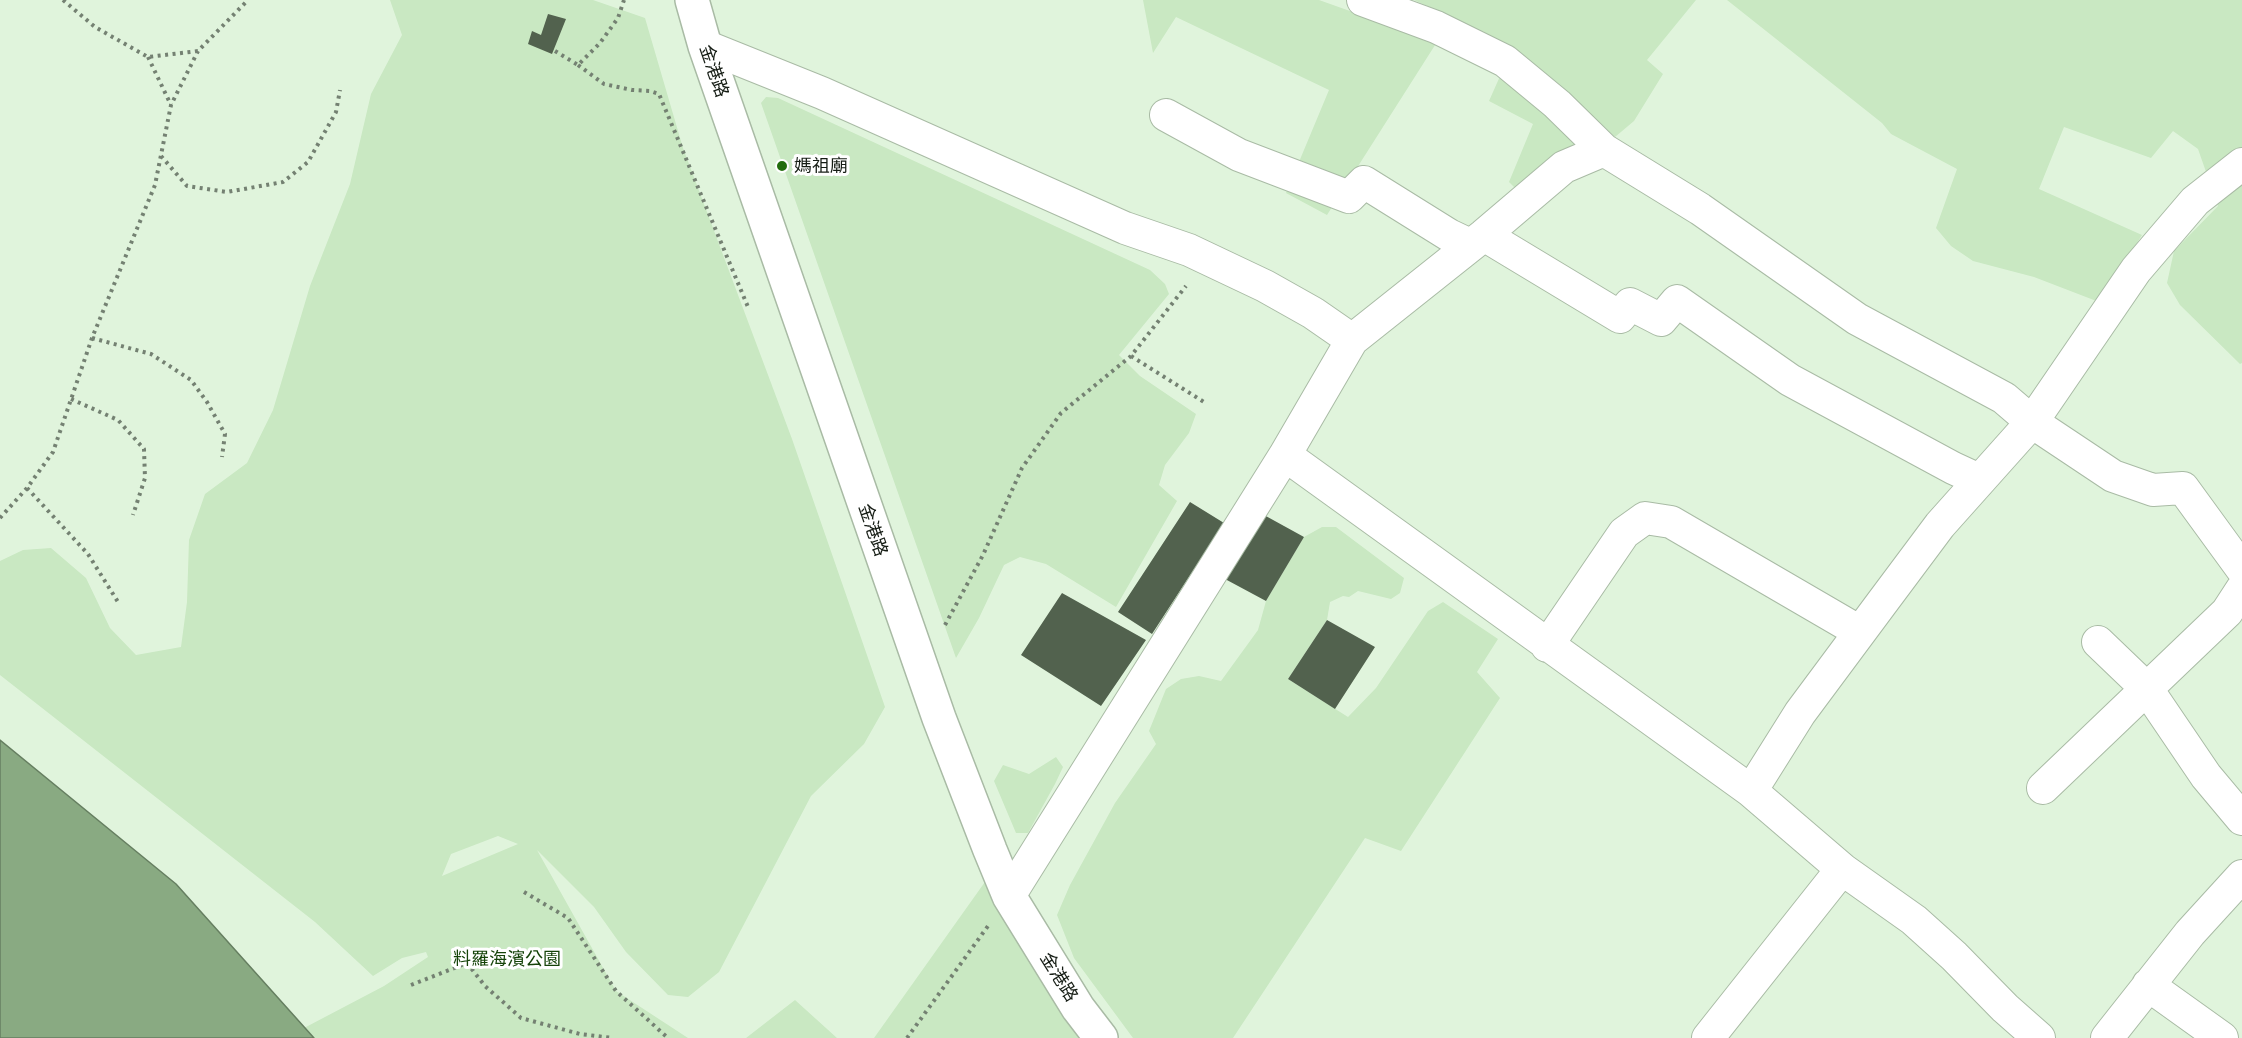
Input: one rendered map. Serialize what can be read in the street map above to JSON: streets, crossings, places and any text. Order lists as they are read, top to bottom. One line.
{"streets":{"main road":["金港路"]},"parks":["料羅海濱公園"],"places":["媽祖廟"]}
